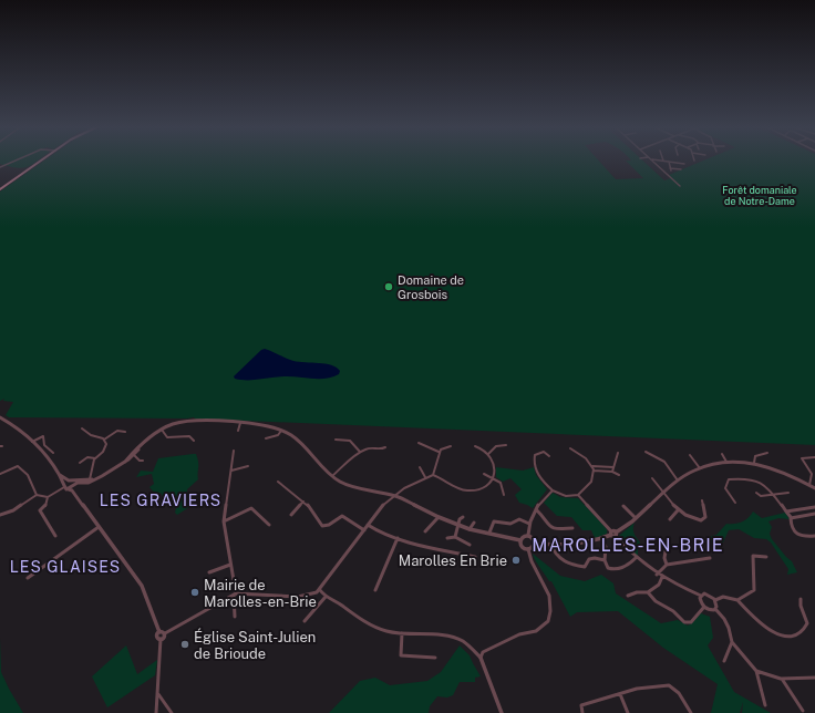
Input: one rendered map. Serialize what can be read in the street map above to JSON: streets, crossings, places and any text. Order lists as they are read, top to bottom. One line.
{"districts":["LES GRAVIERS","MAROLLES-EN-BRIE","LES GLAISES"],"parks":["Forêt domaniale de Notre-Dame"],"places":["Domaine de Grosbois","Marolles En Brie","Mairie de Marolles-en-Brie","Église Saint-Julien de Brioude"]}
